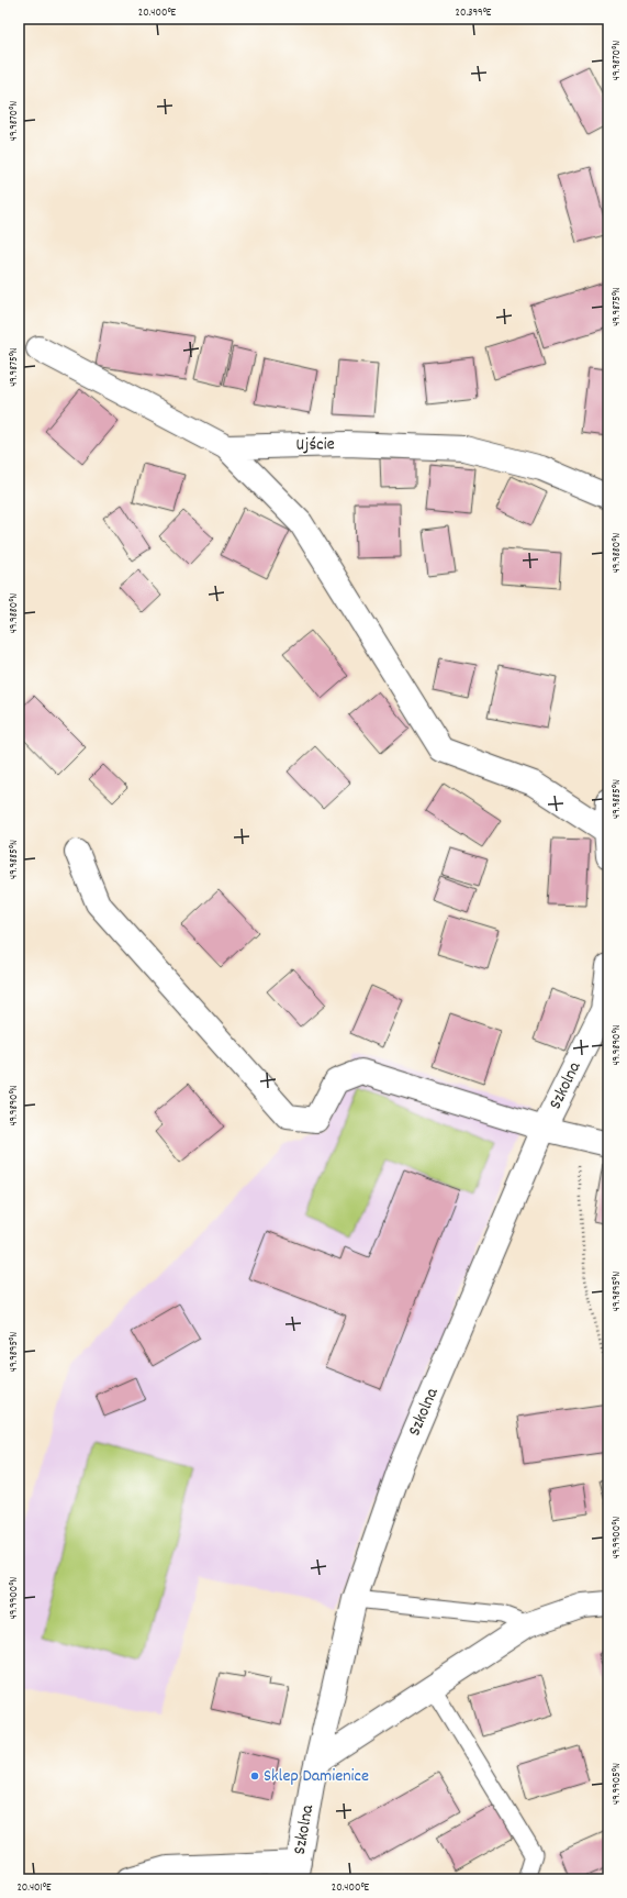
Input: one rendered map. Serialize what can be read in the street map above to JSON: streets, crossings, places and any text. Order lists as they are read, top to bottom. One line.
{"streets":{"street":["Ujście","Szkolna"]},"places":["Sklep Damienice"],"coordinates":["20.400°E","20.399°E","49.9870°N","49.9875°N","49.9880°N","49.9885°N","49.9890°N","49.9895°N","49.9900°N","49.9905°N","20.401°E"]}
